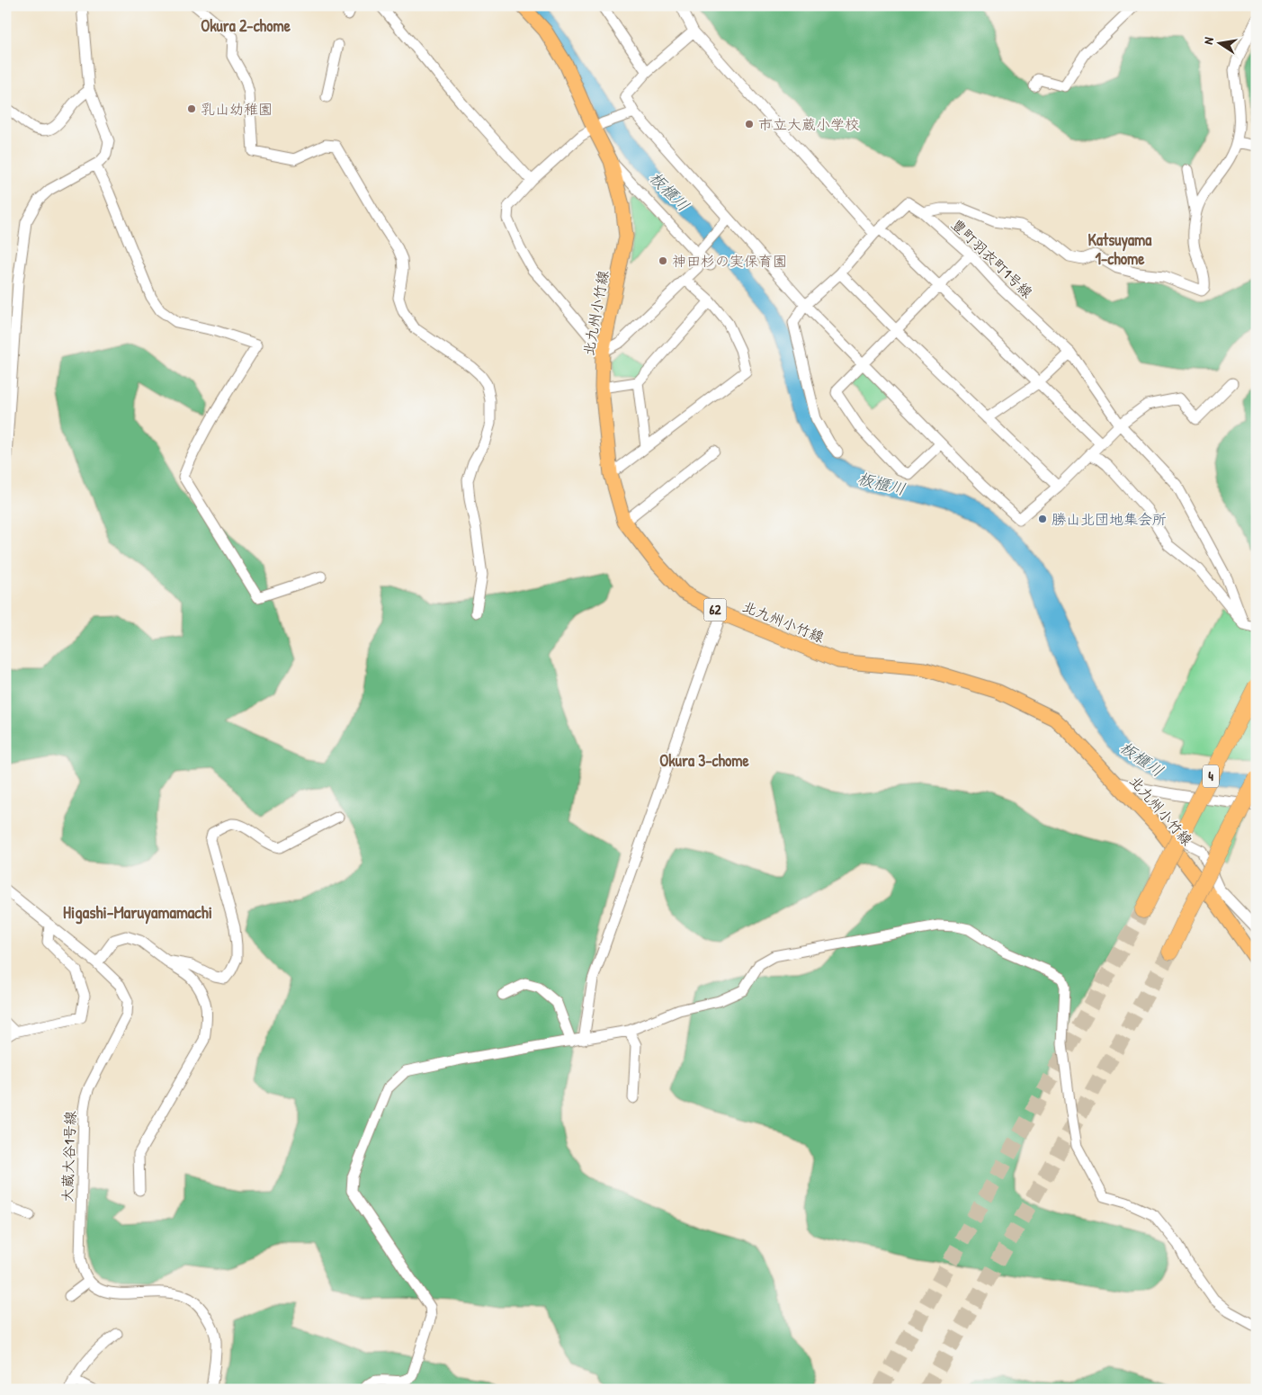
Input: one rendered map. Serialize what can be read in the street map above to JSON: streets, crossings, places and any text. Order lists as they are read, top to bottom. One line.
{"streets":{"highway":["4"],"main road":["北九州小竹線","62"],"street":["豊町羽衣町1号線","大蔵大谷1号線"]},"districts":["Okura 2-chome","Katsuyama 1-chome","Okura 3-chome","Higashi-Maruyamamachi"],"water":["板櫃川"],"places":["乳山幼稚園","市立大蔵小学校","神田杉の実保育園","勝山北団地集会所"],"north":"left"}
